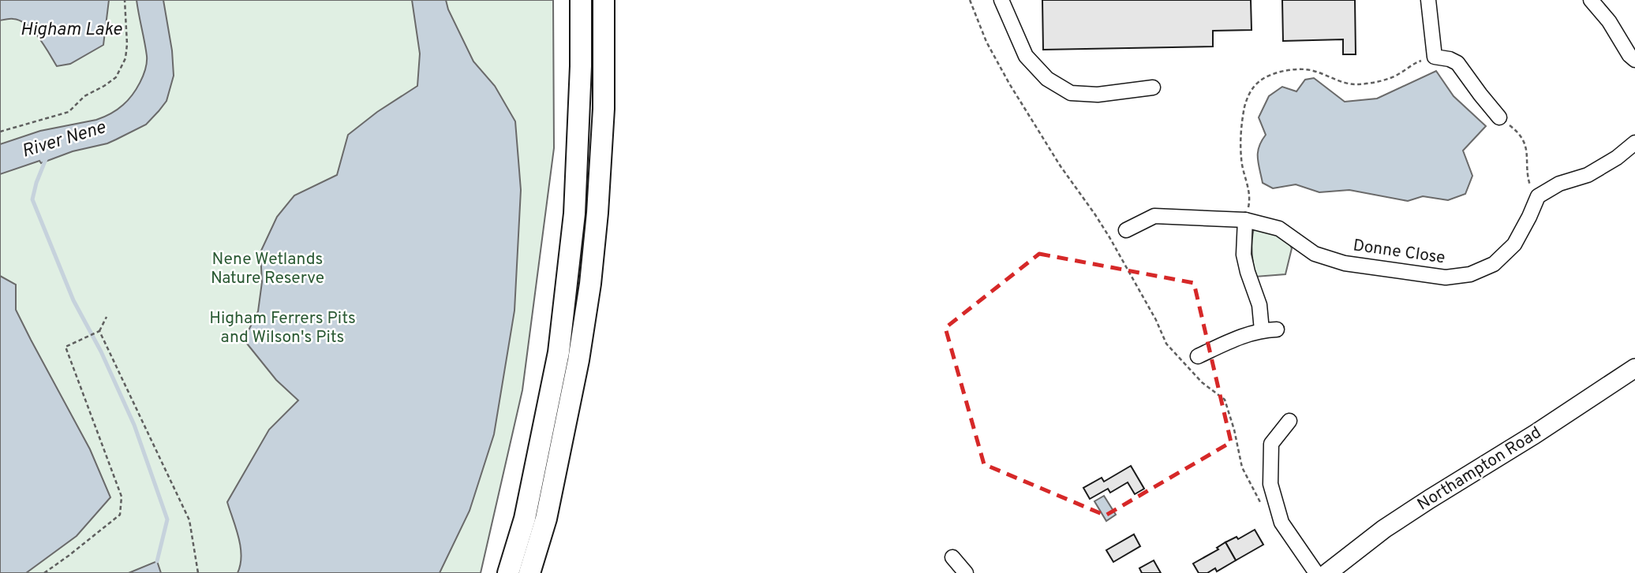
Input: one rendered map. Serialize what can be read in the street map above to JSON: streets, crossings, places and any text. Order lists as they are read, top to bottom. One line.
{"streets":{"main road":["Northampton Road"],"street":["Donne Close"]},"water":["Higham Lake","River Nene"],"parks":["Nene Wetlands Nature Reserve","Higham Ferrers Pits and Wilson's Pits"]}
